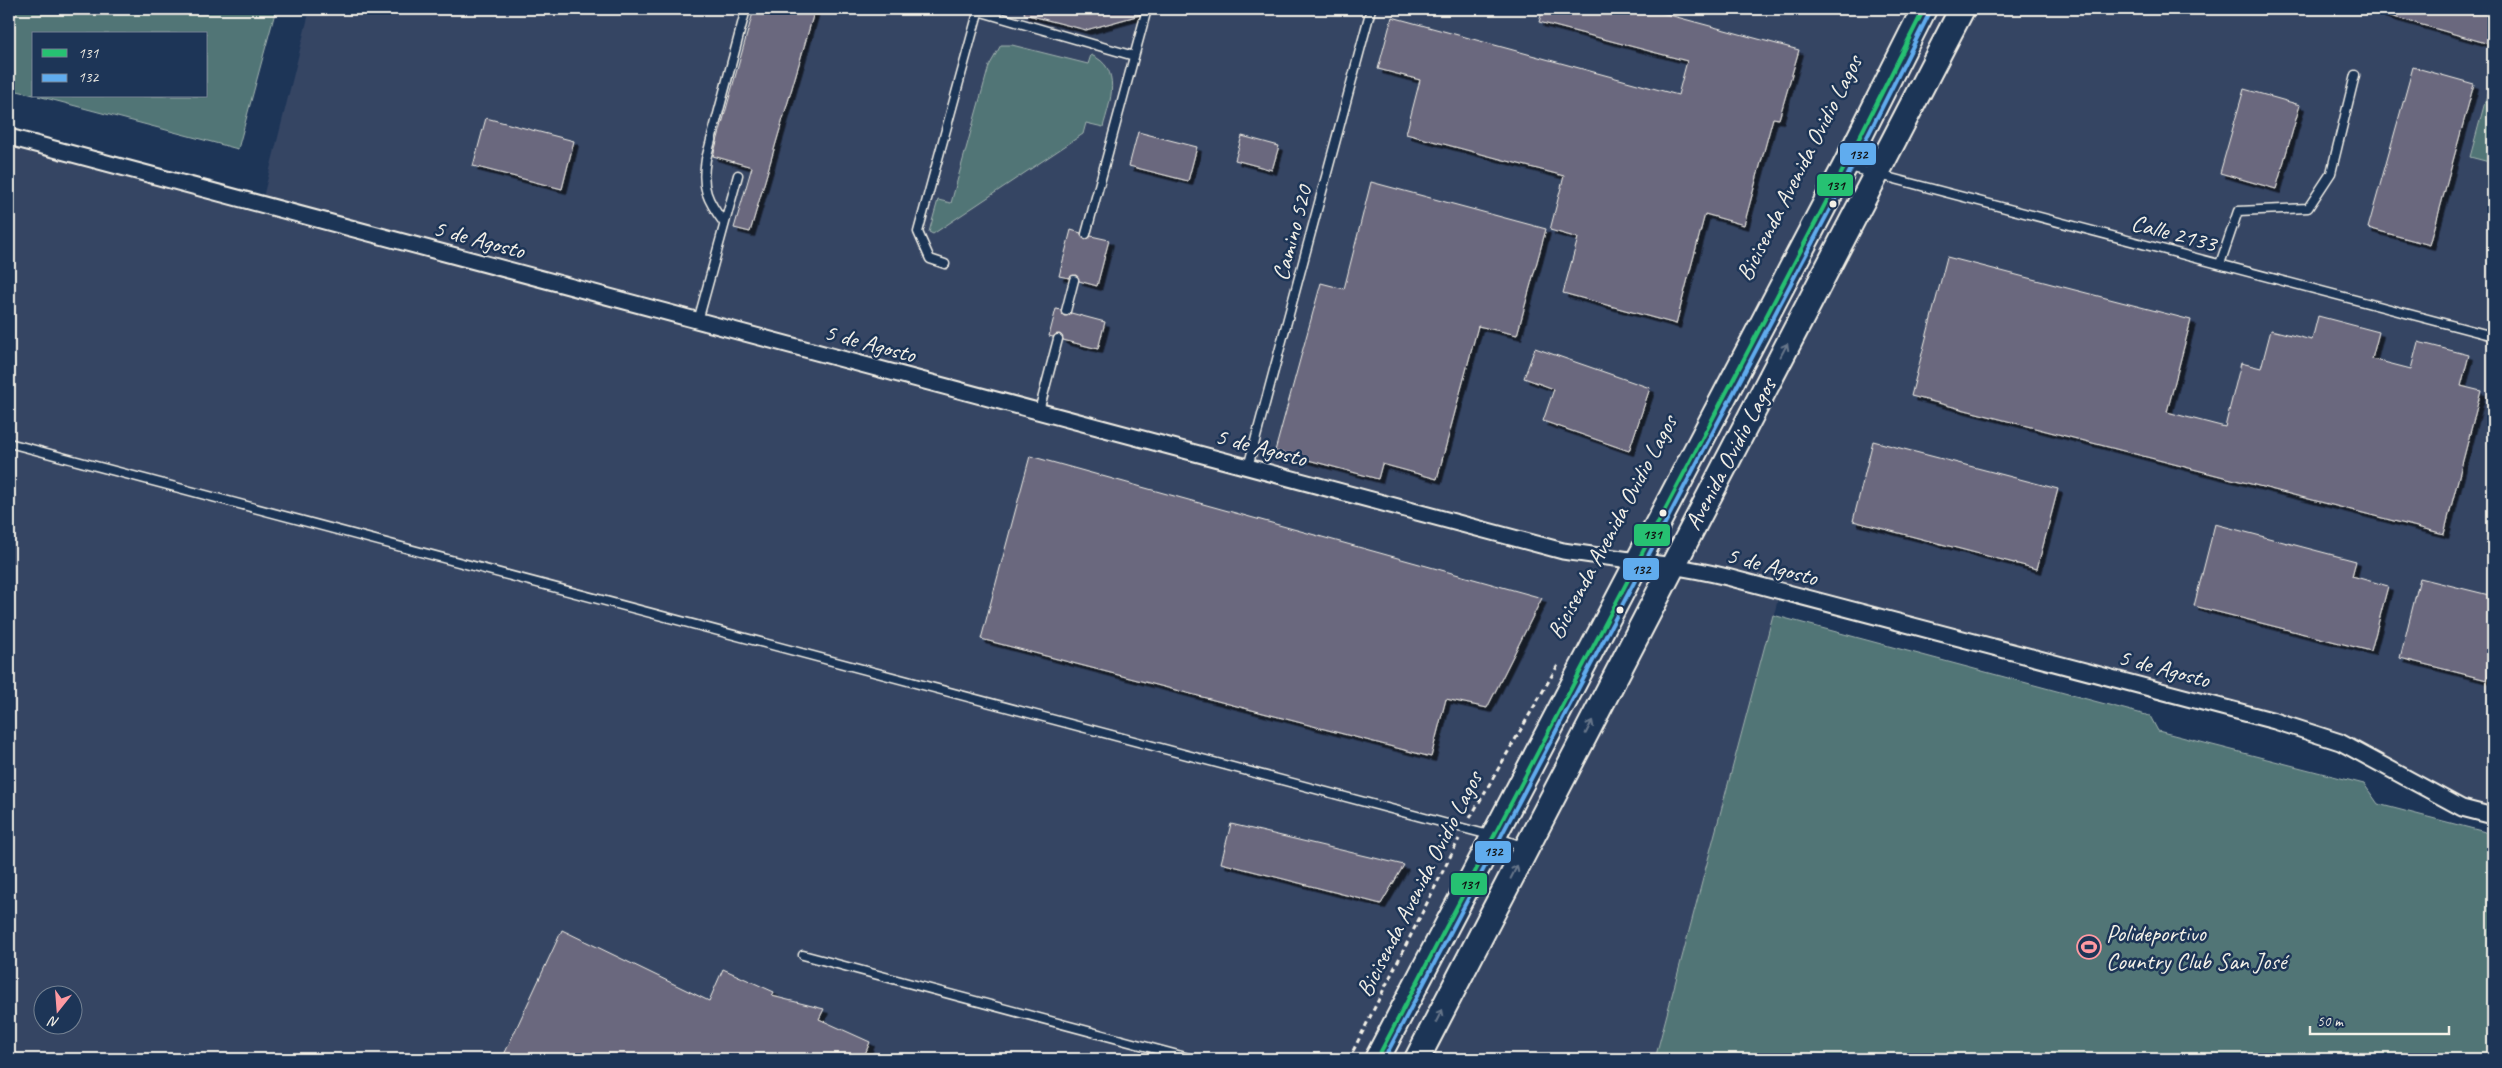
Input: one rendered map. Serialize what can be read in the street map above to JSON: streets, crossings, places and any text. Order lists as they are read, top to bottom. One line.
{"streets":{"main road":["Avenida Ovidio Lagos"],"street":["5 de Agosto"],"lane":["Camino 520","Calle 2133"],"path":["Bicisenda Avenida Ovidio Lagos"]},"crossings":[["Camino 520","5 de Agosto"],["Calle 2133","Avenida Ovidio Lagos"],["5 de Agosto","Avenida Ovidio Lagos"]],"places":{"sports":["Polideportivo Country Club San José"]},"lines":["transit line 131","transit line 132"],"legend":["131","132"],"scale_bar":"50 m","north":"bottom"}
